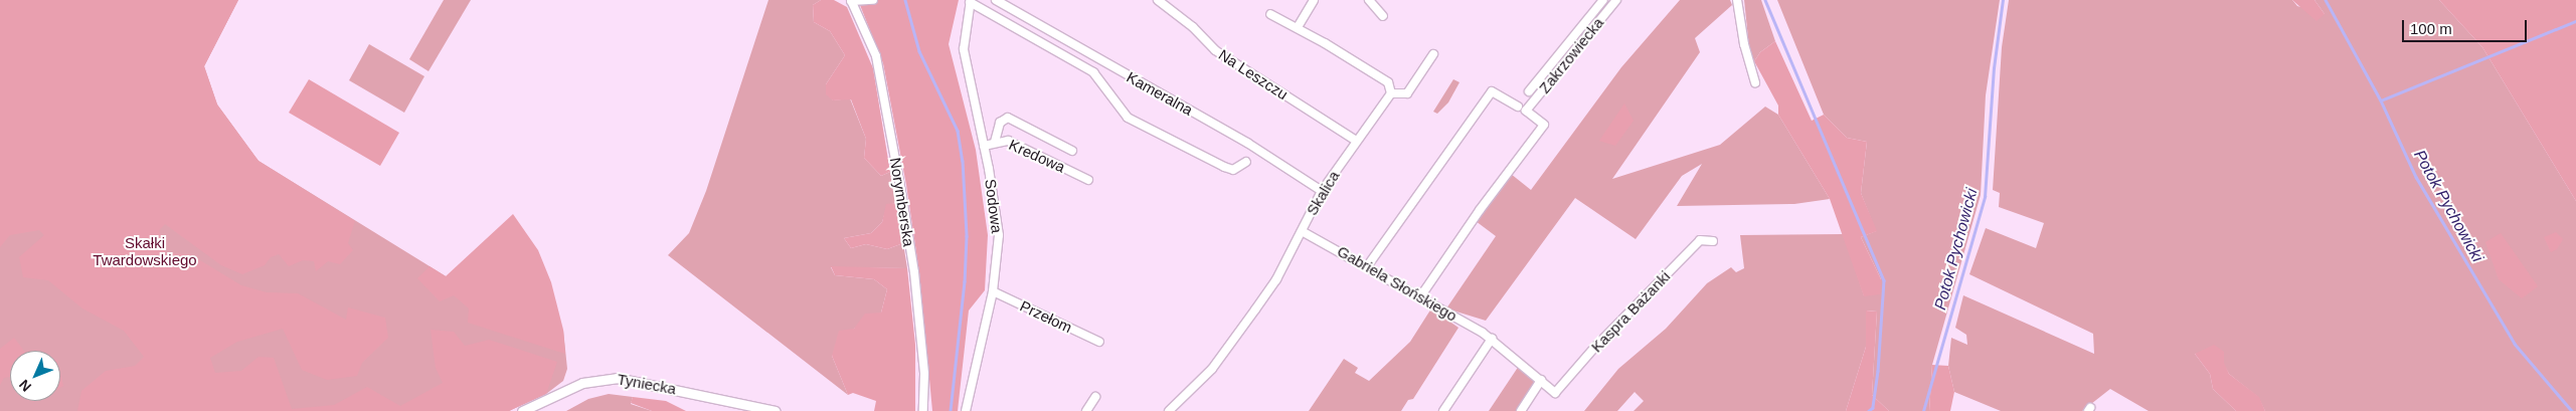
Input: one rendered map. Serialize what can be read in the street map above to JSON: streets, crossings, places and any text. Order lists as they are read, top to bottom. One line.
{"streets":{"street":["Zakrzowiecka","Na Leszczu","Kameralna","Kredowa","Skalica","Norymberska","Sodowa","Gabriela Słońskiego","Kaspra Bażanki","Przełom","Tyniecka"]},"crossings":[["Zakrzowiecka","Gabriela Słońskiego"],["Na Leszczu","Skalica"],["Kameralna","Skalica"],["Kredowa","Sodowa"],["Skalica","Gabriela Słońskiego"],["Sodowa","Przełom"],["Gabriela Słońskiego","Kaspra Bażanki"]],"water":["Potok Pychowicki"],"parks":["Skałki Twardowskiego"],"scale_bar":"100 m","north":"bottom left"}
